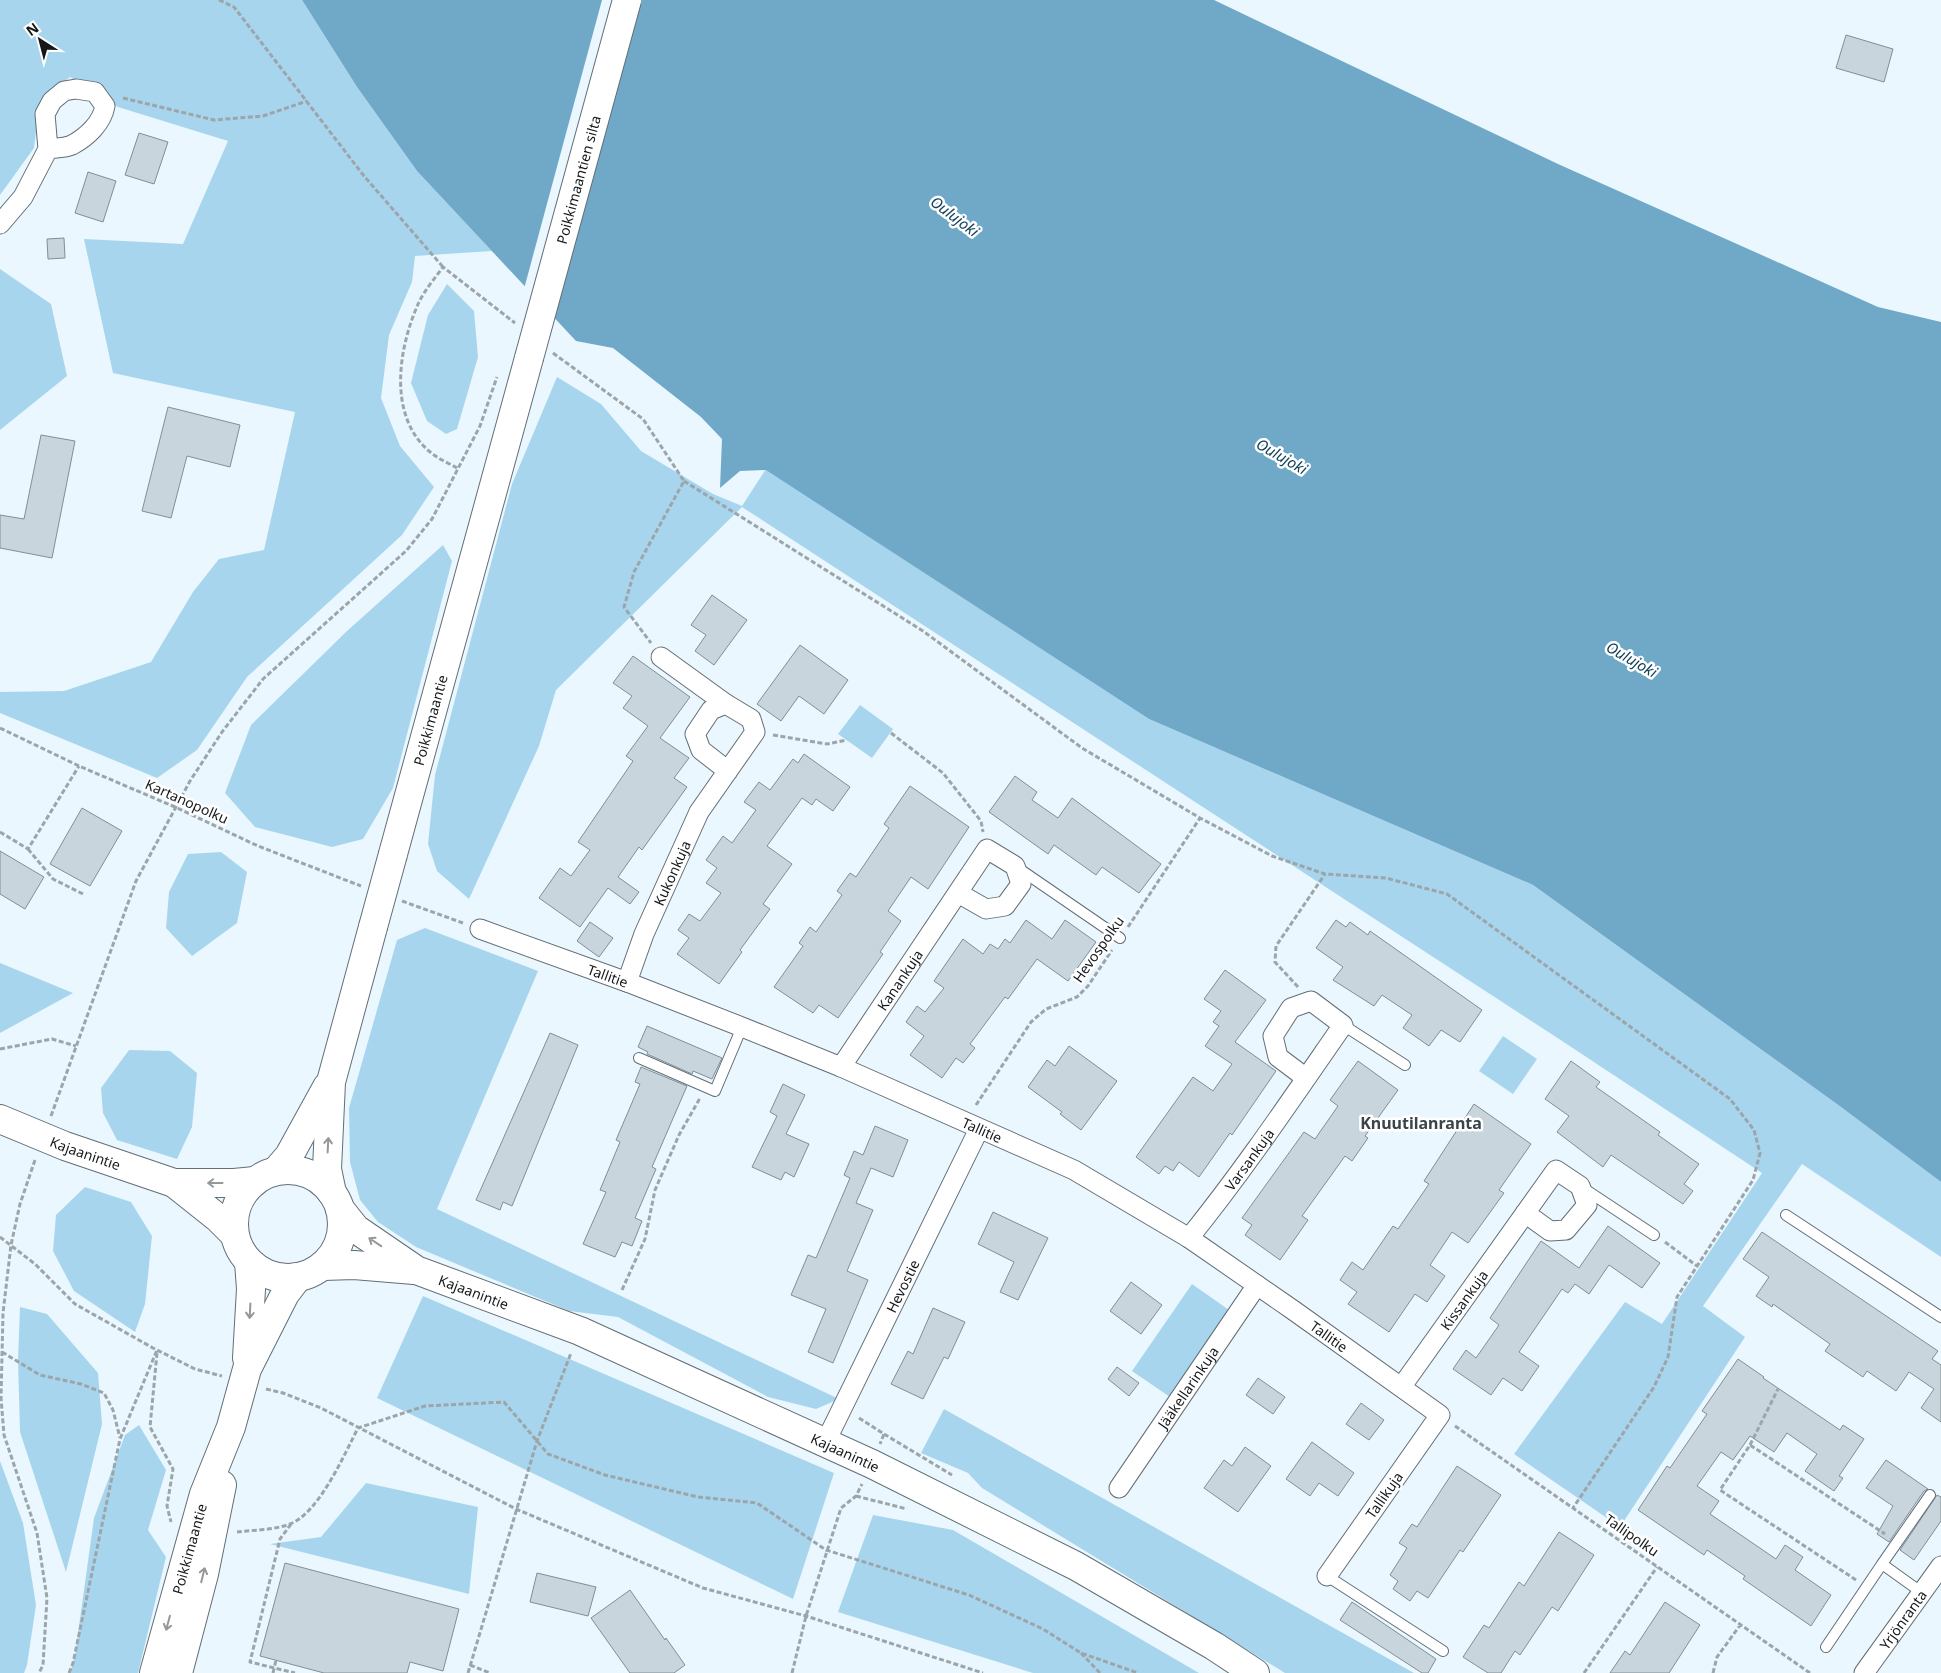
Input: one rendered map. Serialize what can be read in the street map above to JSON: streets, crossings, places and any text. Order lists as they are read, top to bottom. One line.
{"streets":{"main road":["Poikkimaantien silta","Poikkimaantie","Kajaanintie"],"street":["Kukonkuja","Tallitie","Kanankuja","Varsankuja","Hevostie","Kissankuja","Jääkellarinkuja","Tallikuja","Yrjönranta"],"path":["Kartanopolku","Hevospolku","Tallipolku"]},"crossings":[["Poikkimaantien silta","Poikkimaantie"],["Poikkimaantie","Kajaanintie"],["Kukonkuja","Tallitie"],["Hevospolku","Tallitie"],["Hevospolku","Hevostie"],["Tallitie","Kanankuja"],["Tallitie","Varsankuja"],["Tallitie","Hevostie"],["Tallitie","Kissankuja"],["Tallitie","Jääkellarinkuja"],["Tallitie","Tallikuja"],["Tallitie","Tallipolku"],["Kajaanintie","Hevostie"],["Tallikuja","Tallipolku"]],"districts":["Knuutilanranta"],"water":["Oulujoki"],"north":"top left"}
